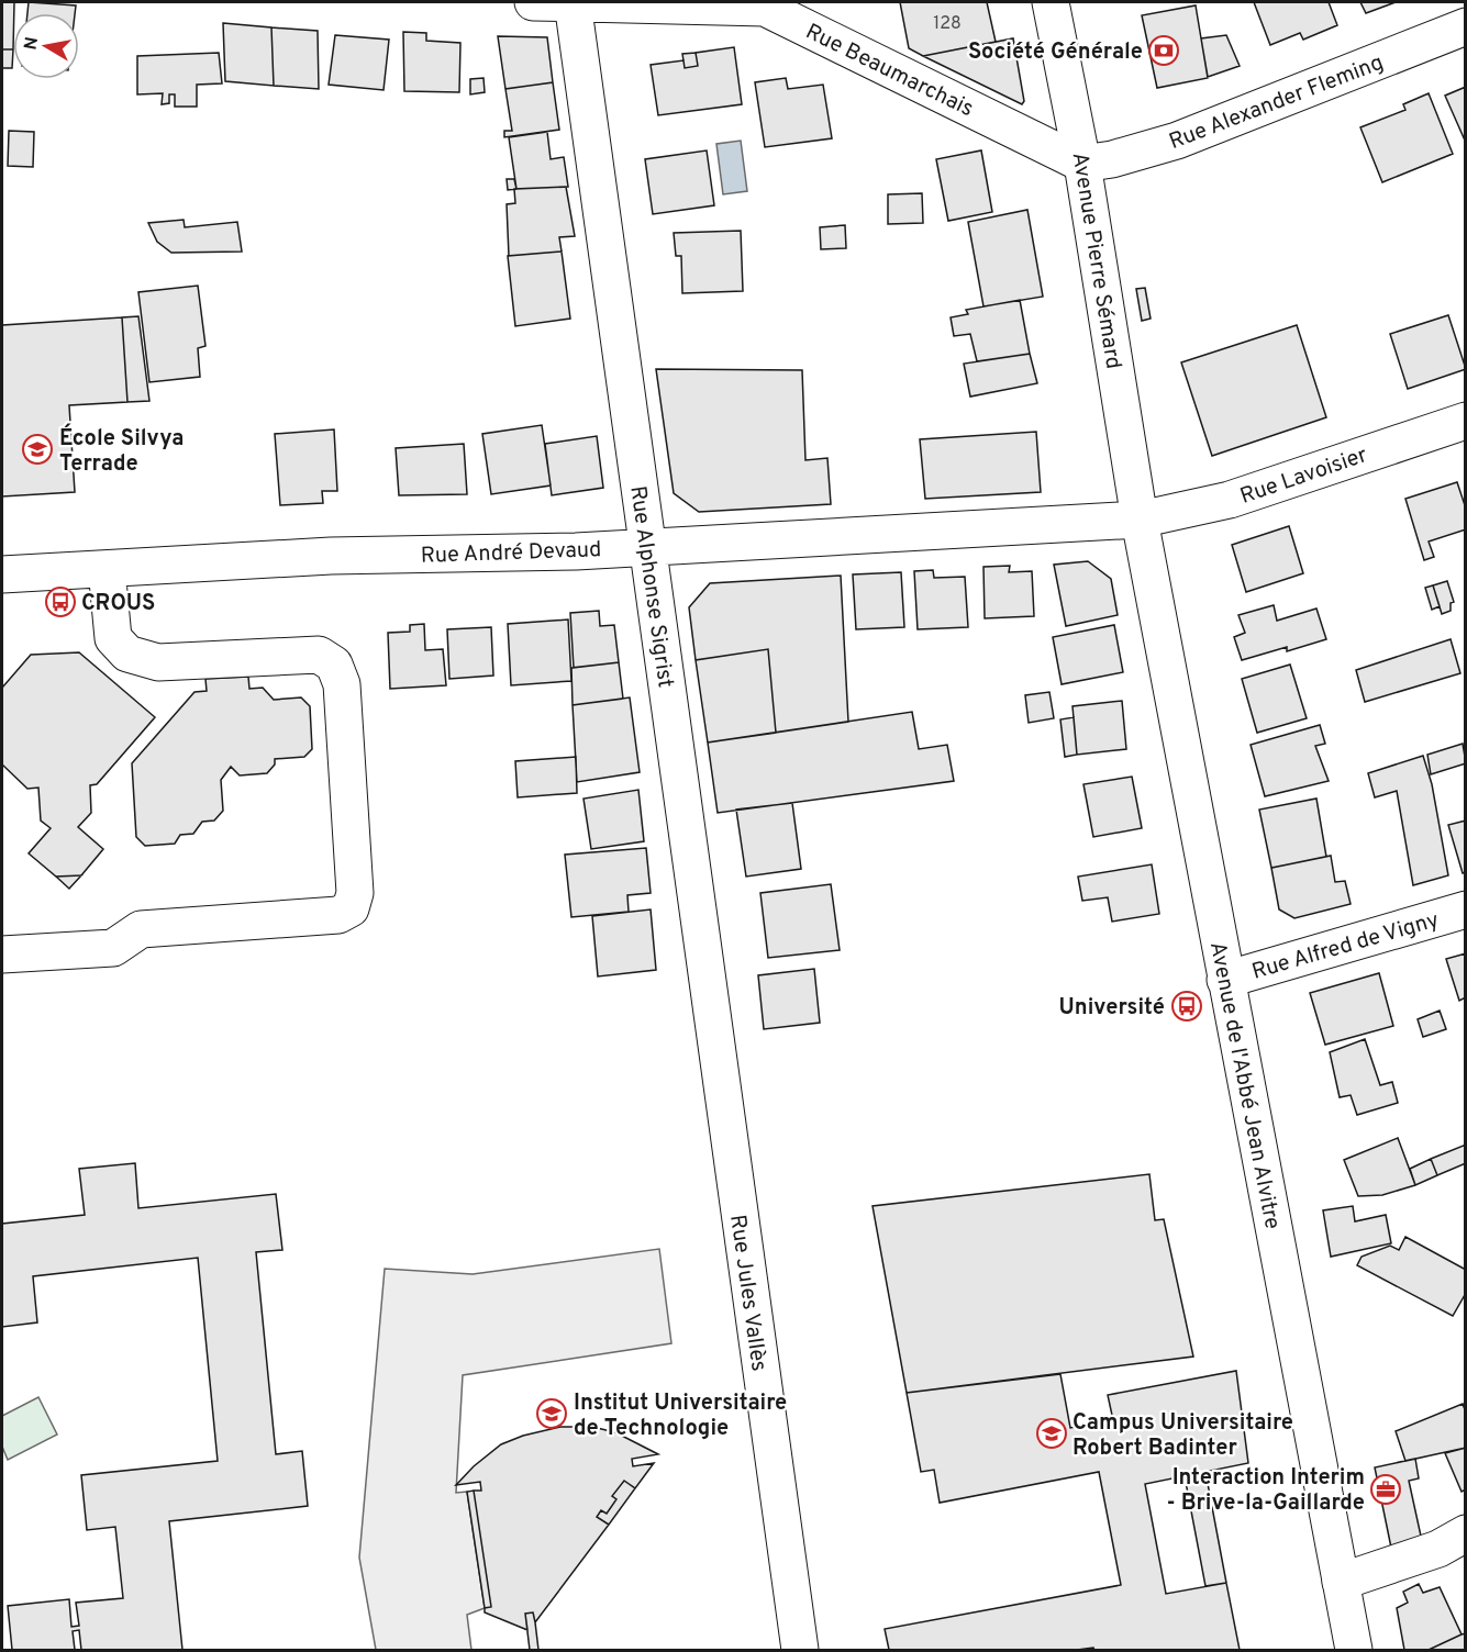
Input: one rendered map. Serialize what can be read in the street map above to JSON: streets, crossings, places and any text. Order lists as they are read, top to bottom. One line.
{"streets":{"street":["Rue Beaumarchais","Rue Alexander Fleming","Avenue Pierre Sémard","Rue Lavoisier","Rue André Devaud","Rue Alphonse Sigrist","Rue Alfred de Vigny","Avenue de l'Abbé Jean Alvitre","Rue Jules Vallès"]},"crossings":[["Rue Beaumarchais","Rue Alexander Fleming"],["Rue Beaumarchais","Avenue Pierre Sémard"],["Rue Beaumarchais","Rue Alphonse Sigrist"],["Rue Alexander Fleming","Avenue Pierre Sémard"],["Avenue Pierre Sémard","Rue Lavoisier"],["Avenue Pierre Sémard","Rue André Devaud"],["Avenue Pierre Sémard","Avenue de l'Abbé Jean Alvitre"],["Rue Lavoisier","Rue André Devaud"],["Rue Lavoisier","Avenue de l'Abbé Jean Alvitre"],["Rue André Devaud","Rue Alphonse Sigrist"],["Rue André Devaud","Avenue de l'Abbé Jean Alvitre"],["Rue Alphonse Sigrist","Rue Jules Vallès"],["Rue Alfred de Vigny","Avenue de l'Abbé Jean Alvitre"]],"places":{"bank":["Société Générale"],"school or university":["École Silvya Terrade","Institut Universitaire de Technologie","Campus Universitaire Robert Badinter"],"bus stop":["CROUS","Université"],"office":["Interaction Interim - Brive-la-Gaillarde"]},"house_numbers":["128"],"north":"left"}
